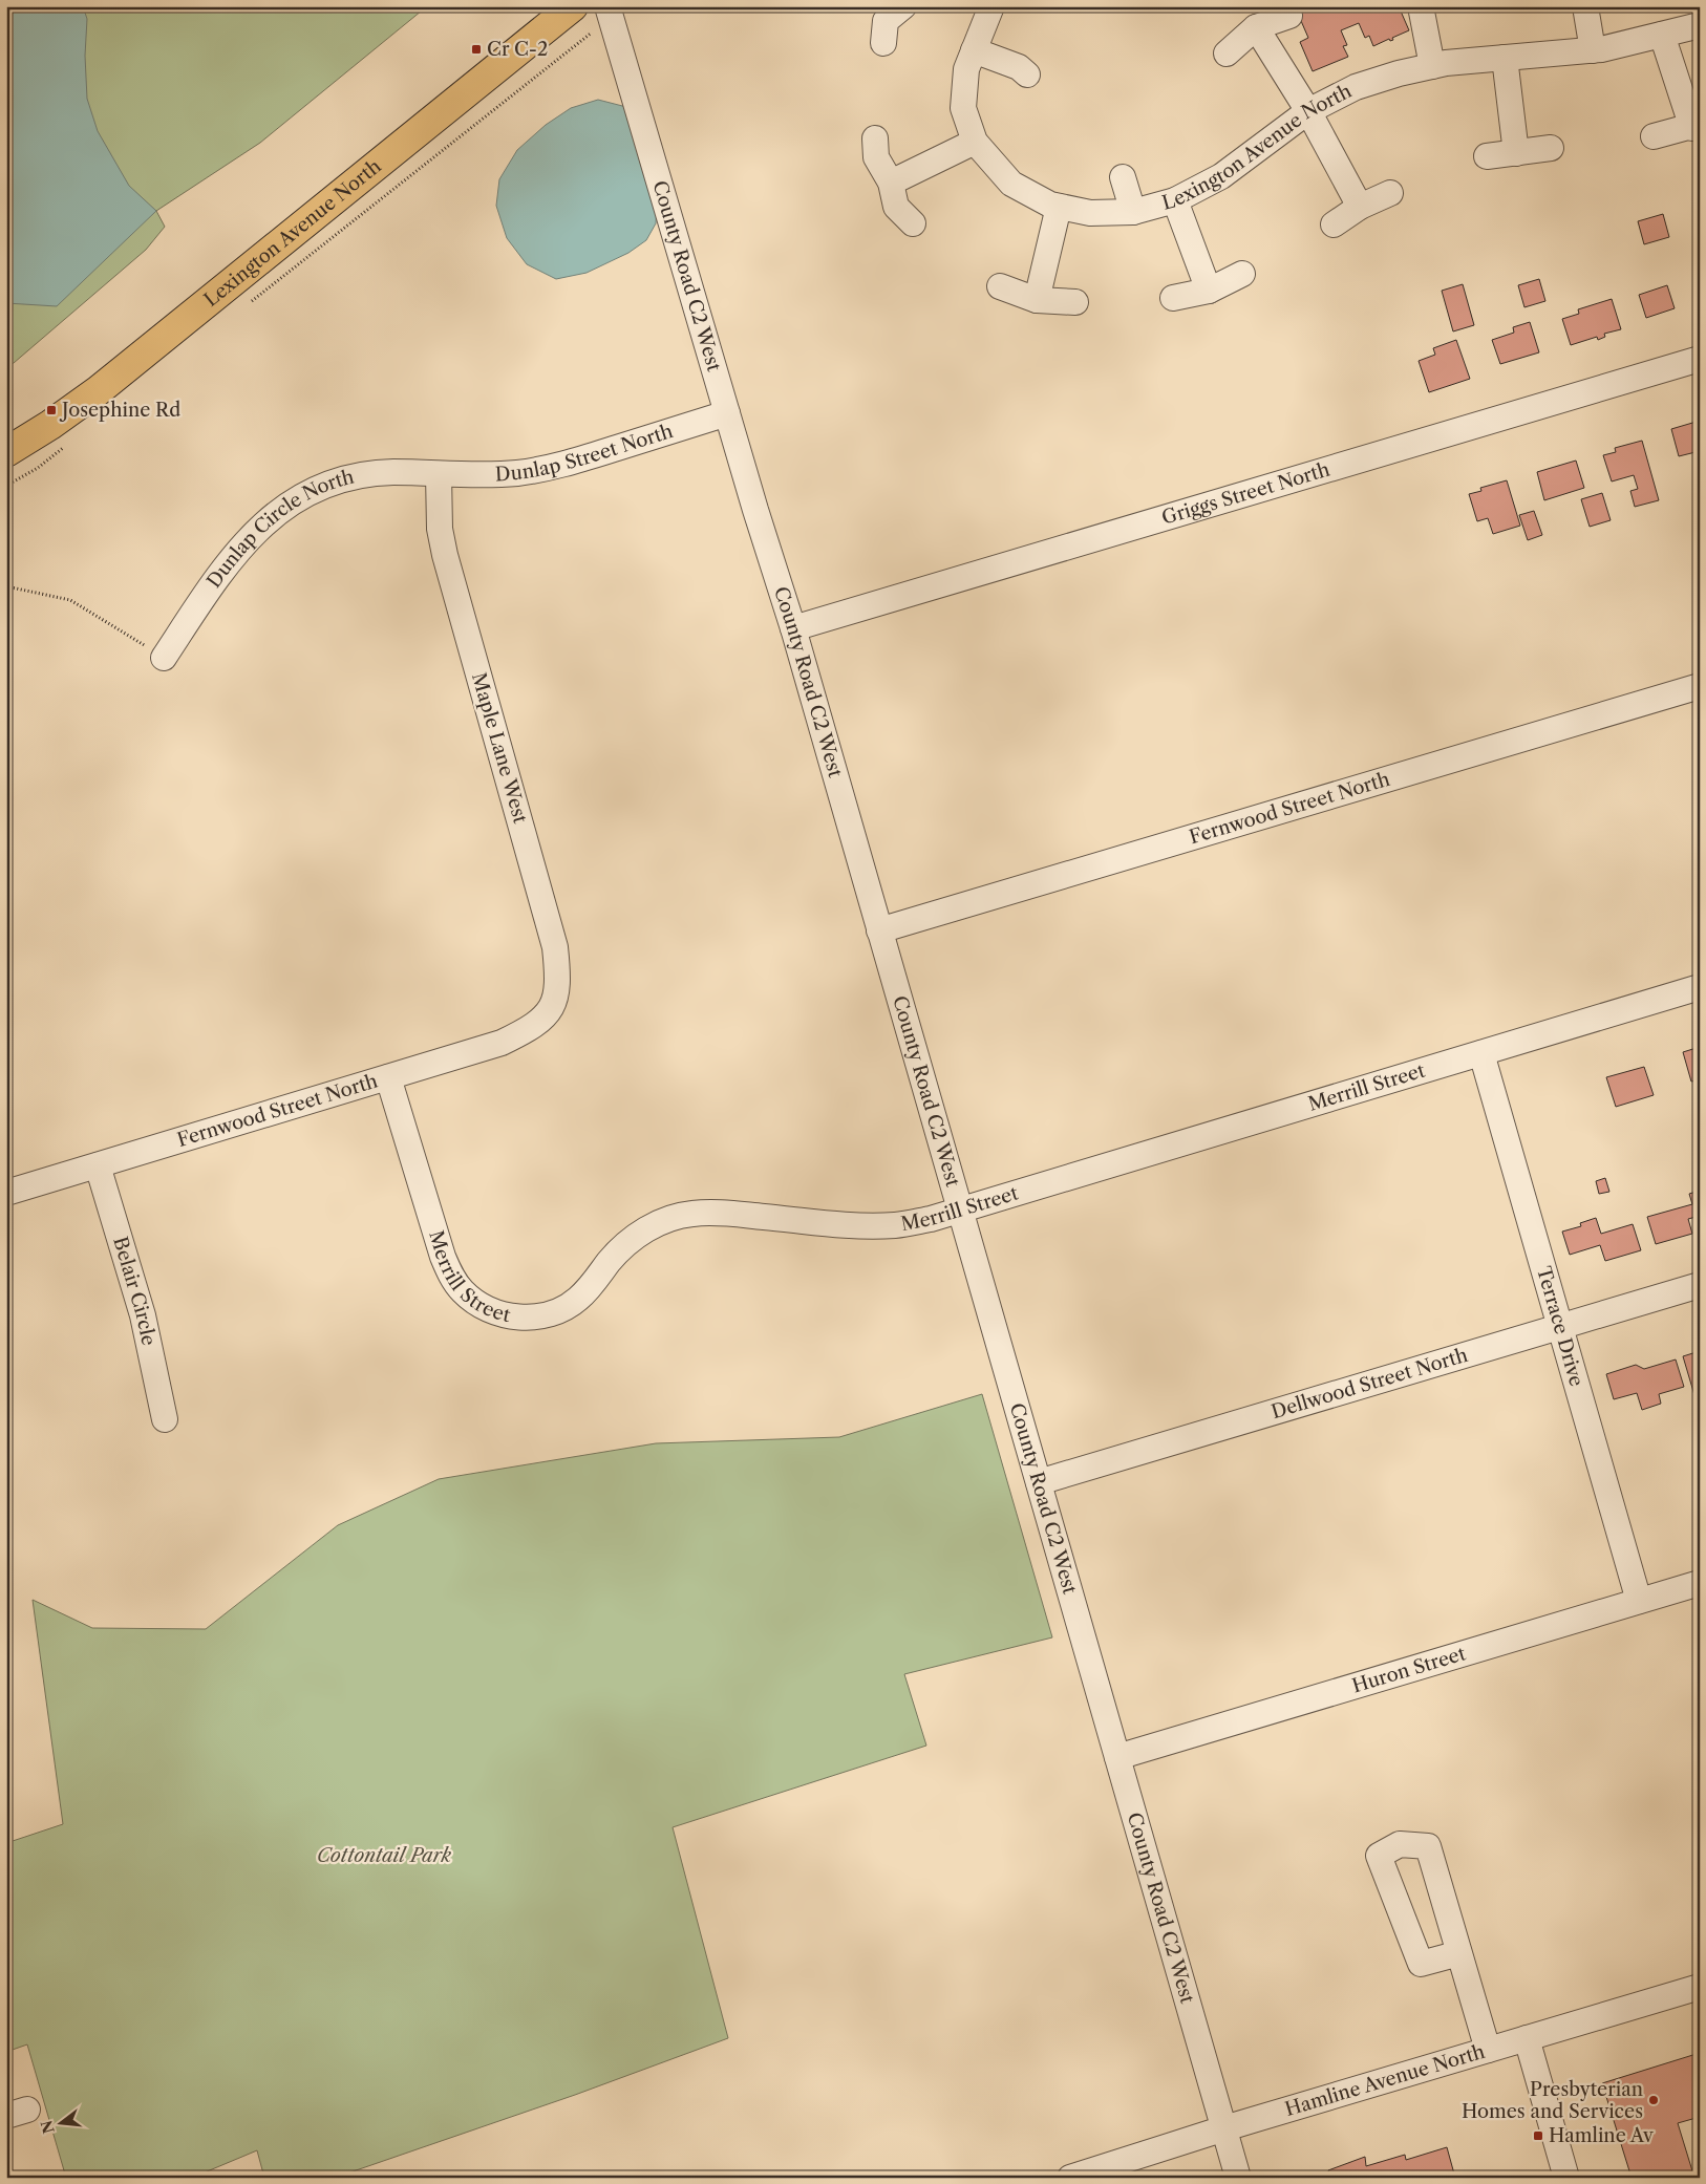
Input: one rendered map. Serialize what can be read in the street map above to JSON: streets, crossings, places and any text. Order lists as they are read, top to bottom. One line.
{"streets":{"main road":["Lexington Avenue North"],"street":["County Road C2 West","Dunlap Street North","Griggs Street North","Dunlap Circle North","Maple Lane West","Fernwood Street North","Merrill Street","Belair Circle","Terrace Drive","Dellwood Street North","Huron Street","Hamline Avenue North"]},"crossings":[["County Road C2 West","Dunlap Street North"],["County Road C2 West","Griggs Street North"],["County Road C2 West","Fernwood Street North"],["County Road C2 West","Merrill Street"],["County Road C2 West","Dellwood Street North"],["County Road C2 West","Huron Street"],["County Road C2 West","Hamline Avenue North"],["Dunlap Street North","Dunlap Circle North"],["Dunlap Street North","Maple Lane West"],["Dunlap Circle North","Maple Lane West"],["Maple Lane West","Fernwood Street North"],["Fernwood Street North","Merrill Street"],["Fernwood Street North","Belair Circle"],["Merrill Street","Terrace Drive"],["Terrace Drive","Dellwood Street North"],["Terrace Drive","Huron Street"]],"parks":["Cottontail Park"],"places":{"transit":["Cr C-2","Josephine Rd","Hamline Av"],"other":["Presbyterian Homes and Services"]},"north":"left"}
